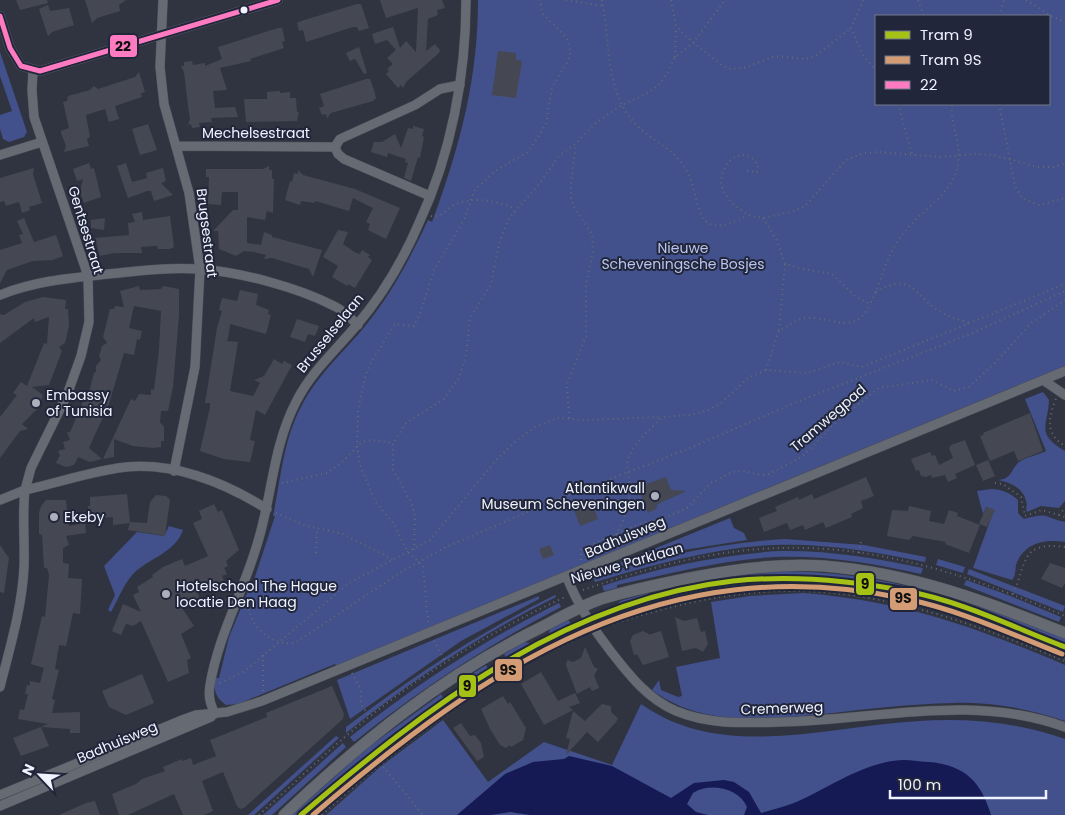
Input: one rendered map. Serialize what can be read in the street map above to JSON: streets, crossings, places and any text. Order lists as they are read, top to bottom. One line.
{"streets":{"main road":["Nieuwe Parklaan"],"street":["Mechelsestraat","Gentsestraat","Brugsestraat","Brusselselaan","Badhuisweg","Cremerweg"],"path":["Tramwegpad"]},"crossings":[["Mechelsestraat","Brugsestraat"],["Brusselselaan","Badhuisweg"],["Tramwegpad","Badhuisweg"],["Badhuisweg","Cremerweg"],["Nieuwe Parklaan","Cremerweg"]],"parks":["Nieuwe Scheveningsche Bosjes"],"places":["Embassy of Tunisia","Atlantikwall Museum Scheveningen","Ekeby","Hotelschool The Hague locatie Den Haag"],"lines":["transit line 22","tram line 9","tram line 9S"],"legend":["Tram 9","Tram 9S","22"],"scale_bar":"100 m","north":"top left"}
